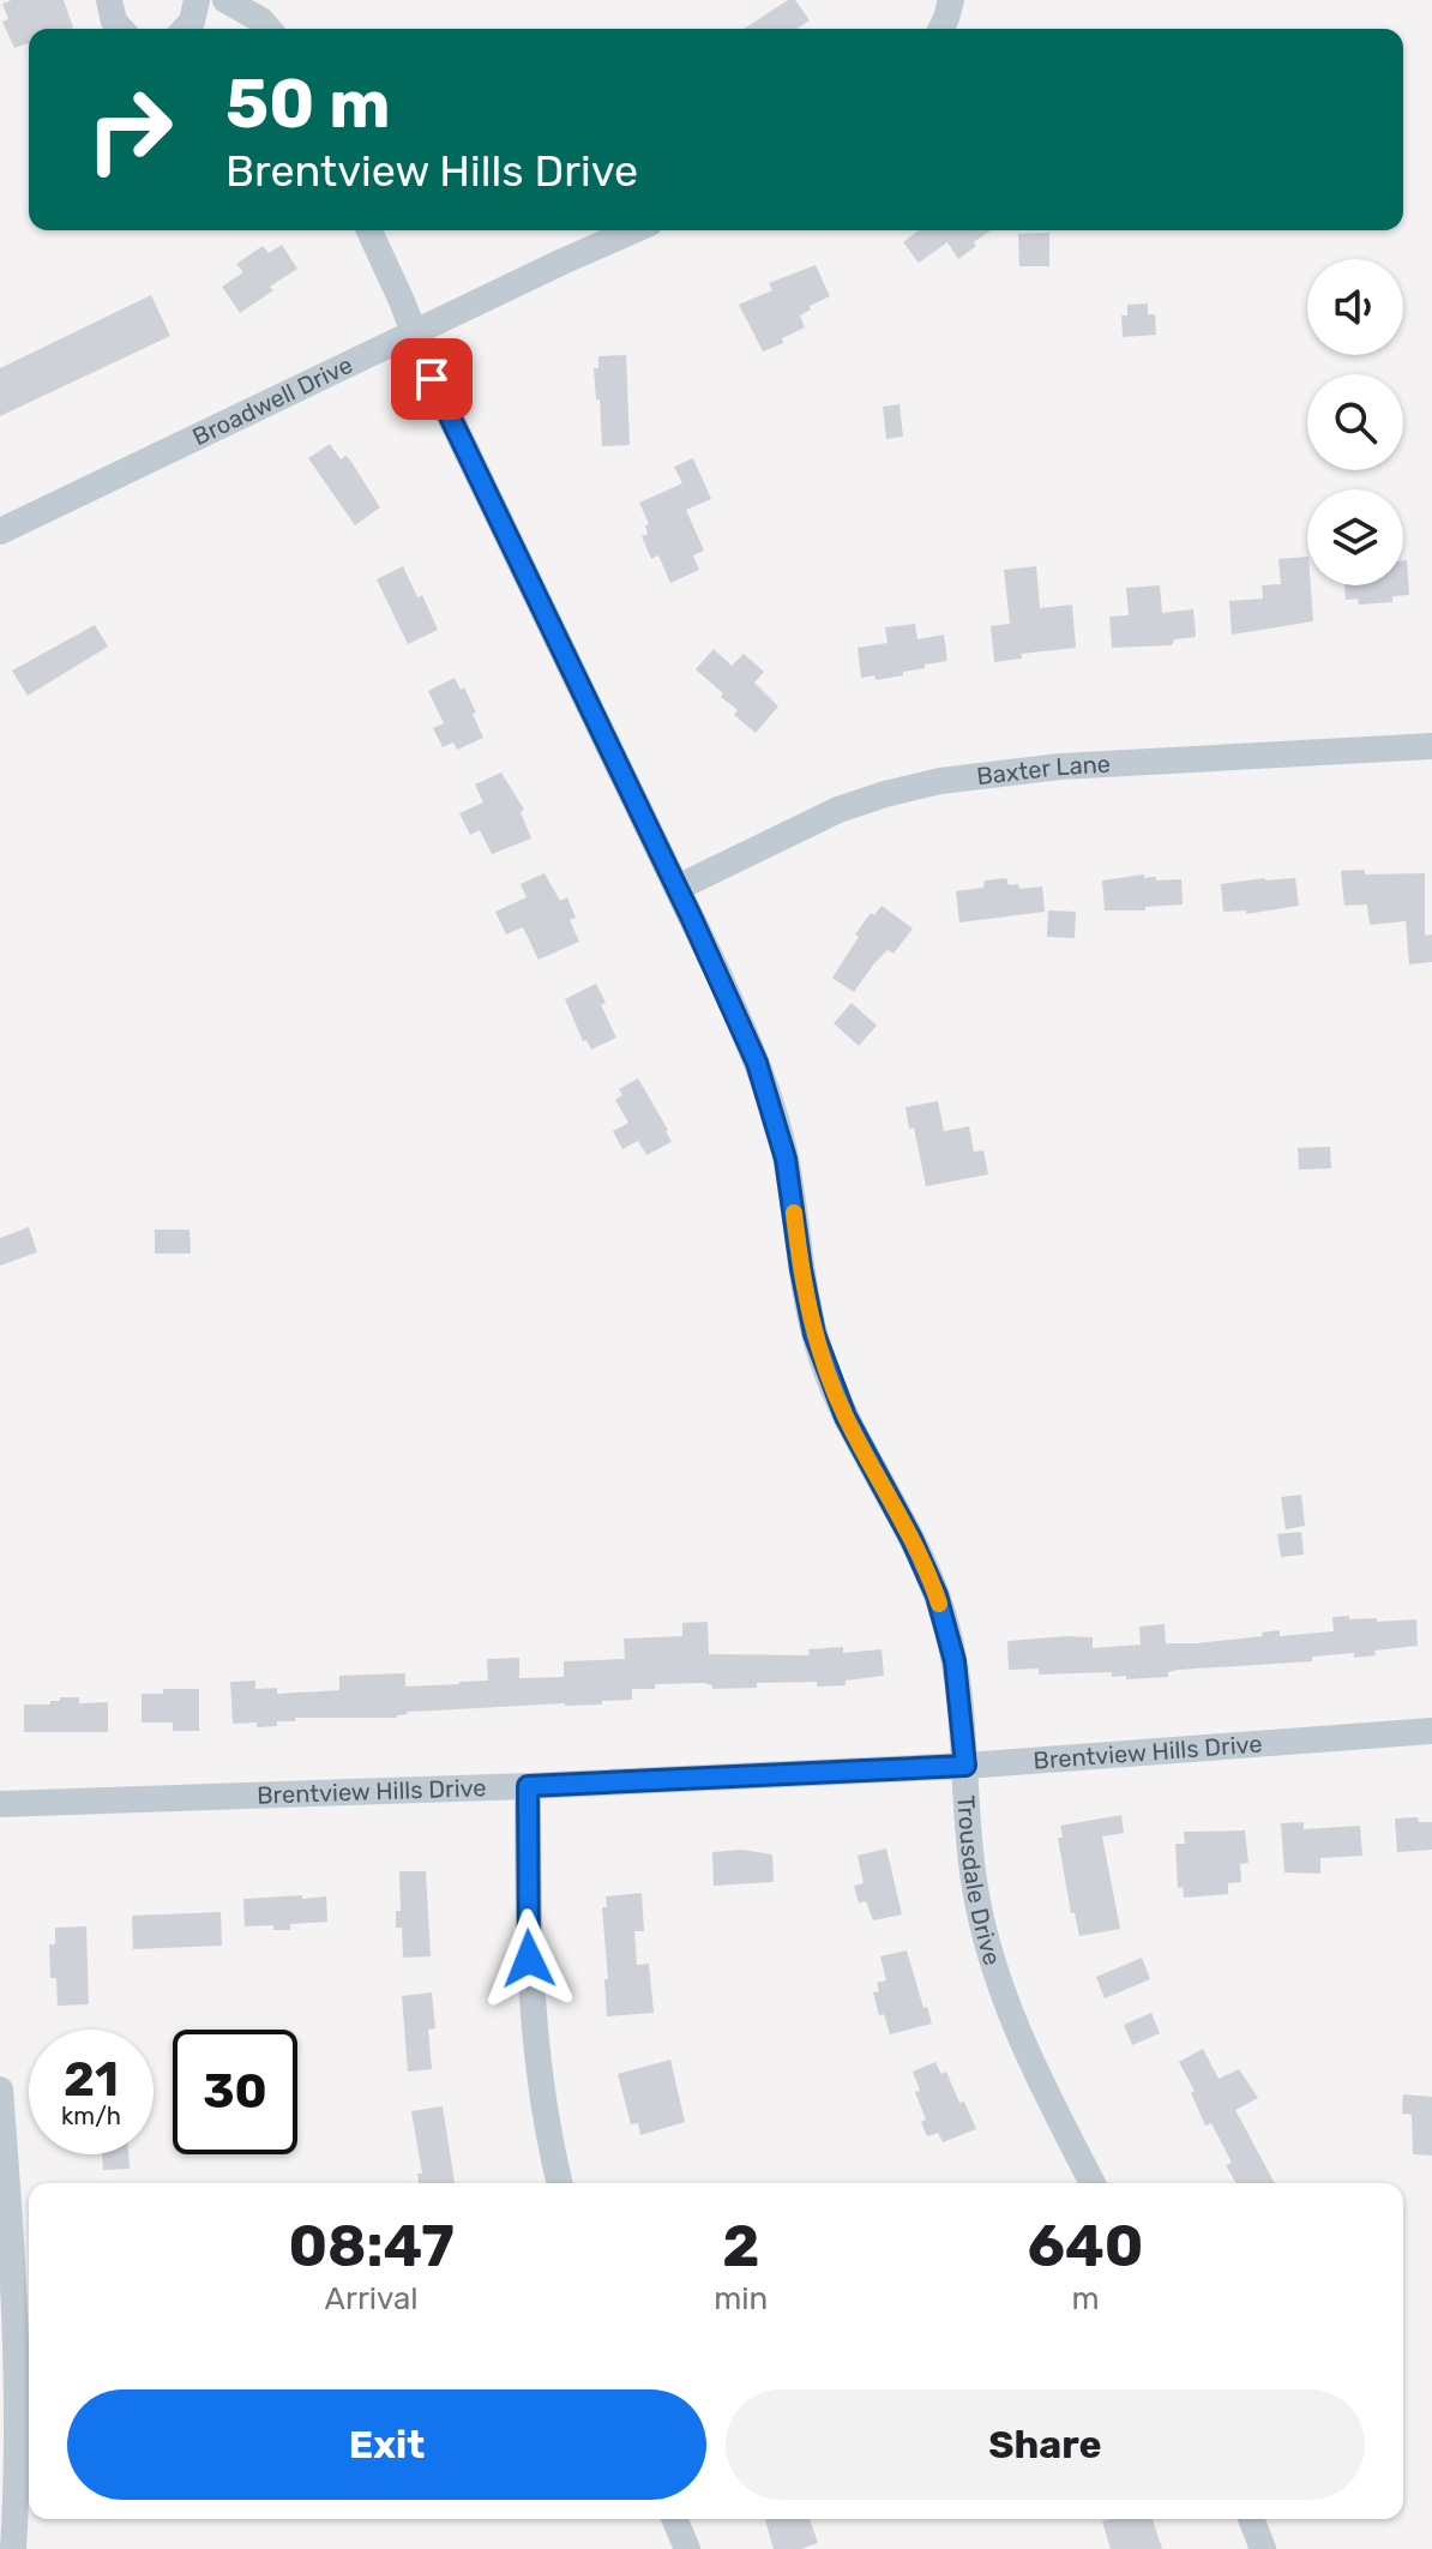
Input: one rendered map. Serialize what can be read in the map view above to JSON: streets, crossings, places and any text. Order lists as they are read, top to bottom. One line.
{"streets":{"street":["Broadwell Drive","Baxter Lane","Brentview Hills Drive","Trousdale Drive"]},"crossings":[["Broadwell Drive","Trousdale Drive"],["Baxter Lane","Trousdale Drive"],["Brentview Hills Drive","Trousdale Drive"]],"page":{"turn":["50 m","Brentview Hills Drive"],"speed":"21 km/h","limit":"30","eta":["08:47","Arrival","2","min","640","m"],"buttons":["Exit","Share"]}}
